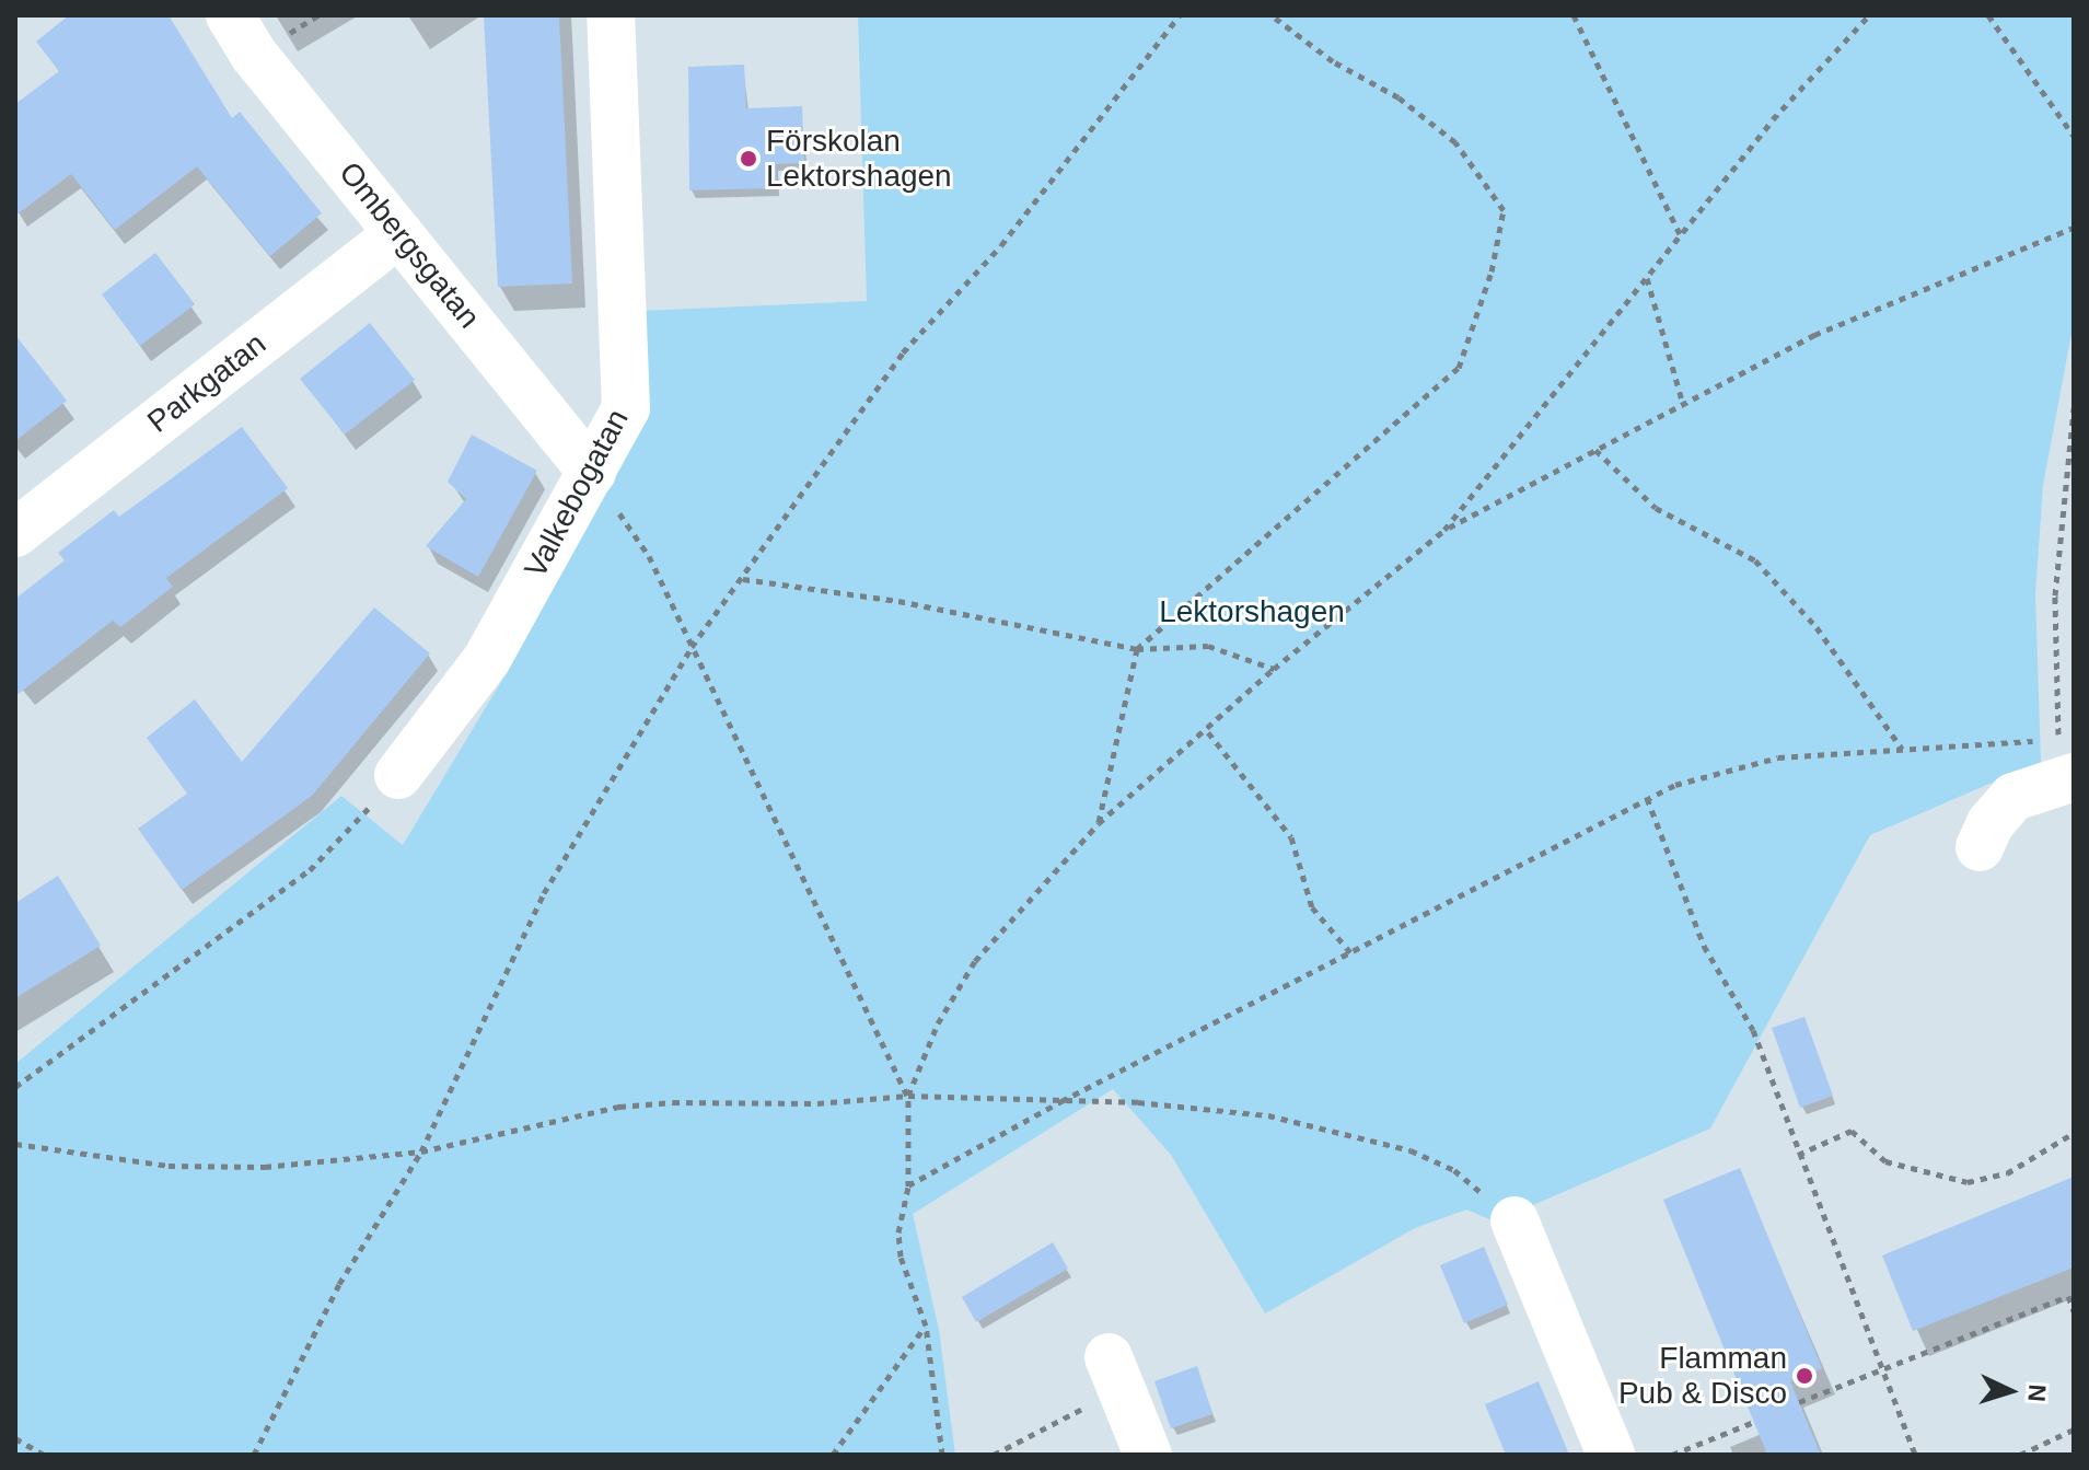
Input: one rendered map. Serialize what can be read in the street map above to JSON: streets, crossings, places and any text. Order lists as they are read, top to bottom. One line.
{"streets":{"street":["Ombergsgatan","Parkgatan","Valkebogatan"]},"crossings":[["Ombergsgatan","Parkgatan"],["Ombergsgatan","Valkebogatan"]],"parks":["Lektorshagen"],"places":["Förskolan Lektorshagen","Flamman Pub & Disco"],"north":"right"}
